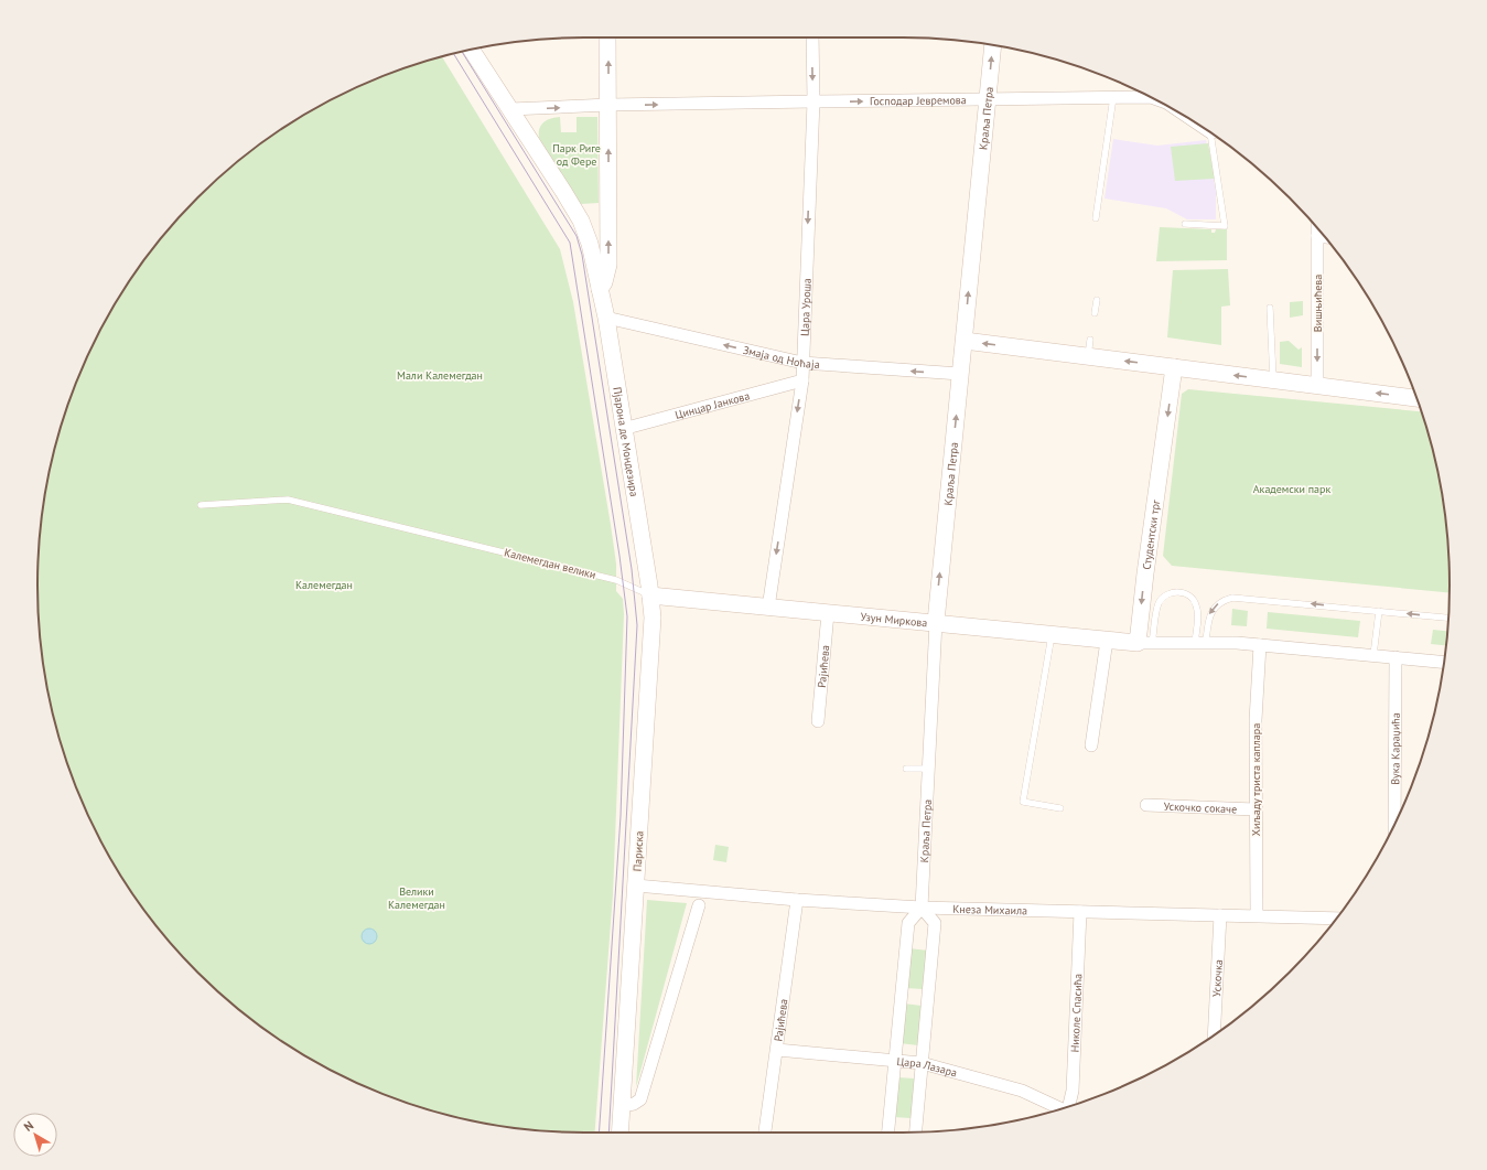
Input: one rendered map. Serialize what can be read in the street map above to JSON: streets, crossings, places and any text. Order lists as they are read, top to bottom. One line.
{"streets":{"street":["Господар Јевремова","Краља Петра","Вишњићева","Цара Уроша","Змаја од Ноћаја","Цинцар Јанкова","Пјарона де Мондезира","Студентски трг","Узун Миркова","Рајићева","Вука Караџића","Хиљаду триста каплара","Ускочко сокаче","Париска","Кнеза Михаила","Ускочка","Николе Спасића","Цара Лазара"],"lane":["Калемегдан велики"]},"crossings":[["Господар Јевремова","Краља Петра"],["Господар Јевремова","Цара Уроша"],["Краља Петра","Змаја од Ноћаја"],["Краља Петра","Узун Миркова"],["Краља Петра","Кнеза Михаила"],["Цара Уроша","Змаја од Ноћаја"],["Цара Уроша","Цинцар Јанкова"],["Цара Уроша","Узун Миркова"],["Змаја од Ноћаја","Пјарона де Мондезира"],["Цинцар Јанкова","Пјарона де Мондезира"],["Пјарона де Мондезира","Калемегдан велики"],["Пјарона де Мондезира","Узун Миркова"],["Пјарона де Мондезира","Париска"],["Студентски трг","Узун Миркова"],["Калемегдан велики","Узун Миркова"],["Калемегдан велики","Париска"],["Узун Миркова","Рајићева"],["Узун Миркова","Париска"],["Рајићева","Кнеза Михаила"],["Рајићева","Цара Лазара"],["Хиљаду триста каплара","Ускочко сокаче"],["Хиљаду триста каплара","Кнеза Михаила"],["Париска","Кнеза Михаила"],["Кнеза Михаила","Ускочка"],["Кнеза Михаила","Николе Спасића"]],"one_way":["Господар Јевремова","Краља Петра","Вишњићева","Цара Уроша","Змаја од Ноћаја","Студентски трг"],"parks":["Парк Риге од Фере","Мали Калемегдан","Академски парк","Калемегдан","Велики Калемегдан"],"north":"top left"}
